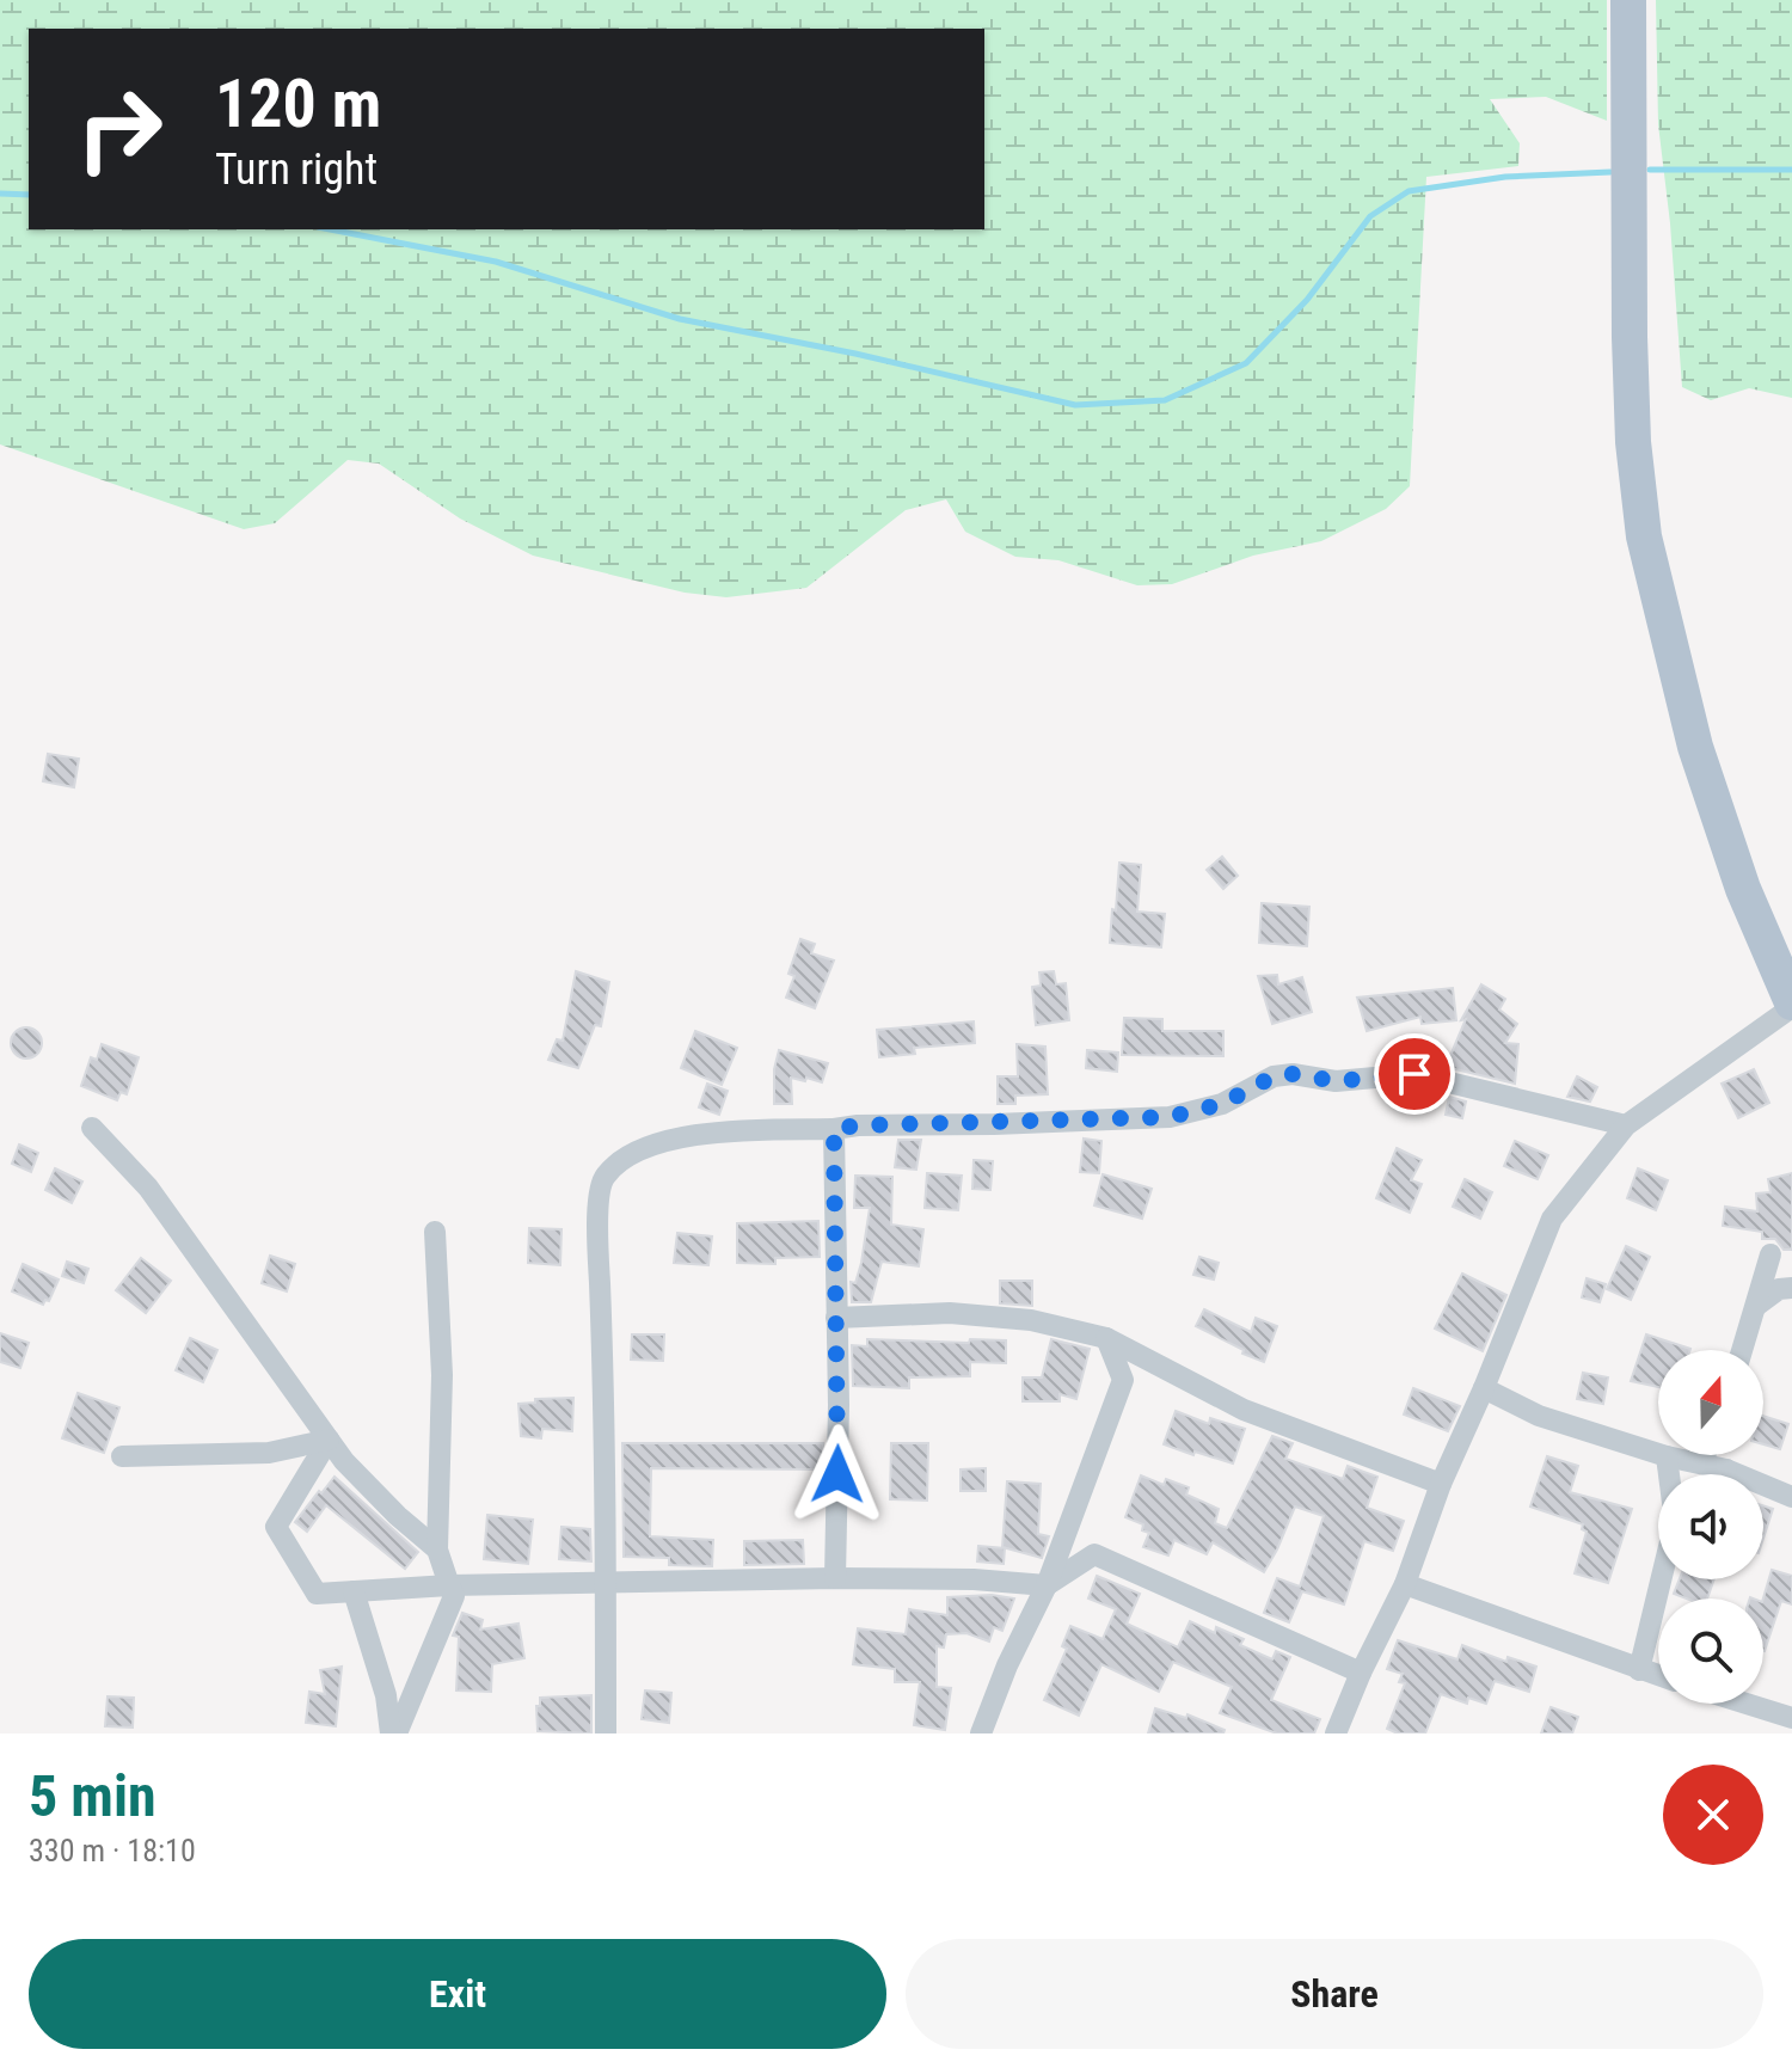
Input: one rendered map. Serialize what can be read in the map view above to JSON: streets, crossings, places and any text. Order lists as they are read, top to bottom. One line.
{"north":"top","page":{"turn":["120 m","Turn right"],"heading":["5 min","330 m · 18:10"],"buttons":["Exit","Share"]}}
